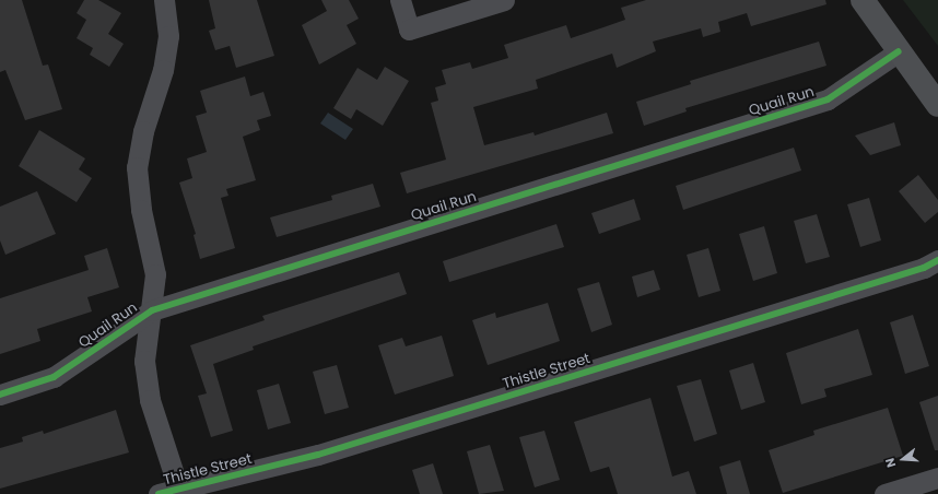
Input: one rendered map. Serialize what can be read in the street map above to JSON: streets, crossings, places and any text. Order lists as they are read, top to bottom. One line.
{"streets":{"street":["Quail Run","Thistle Street"]},"north":"left"}
